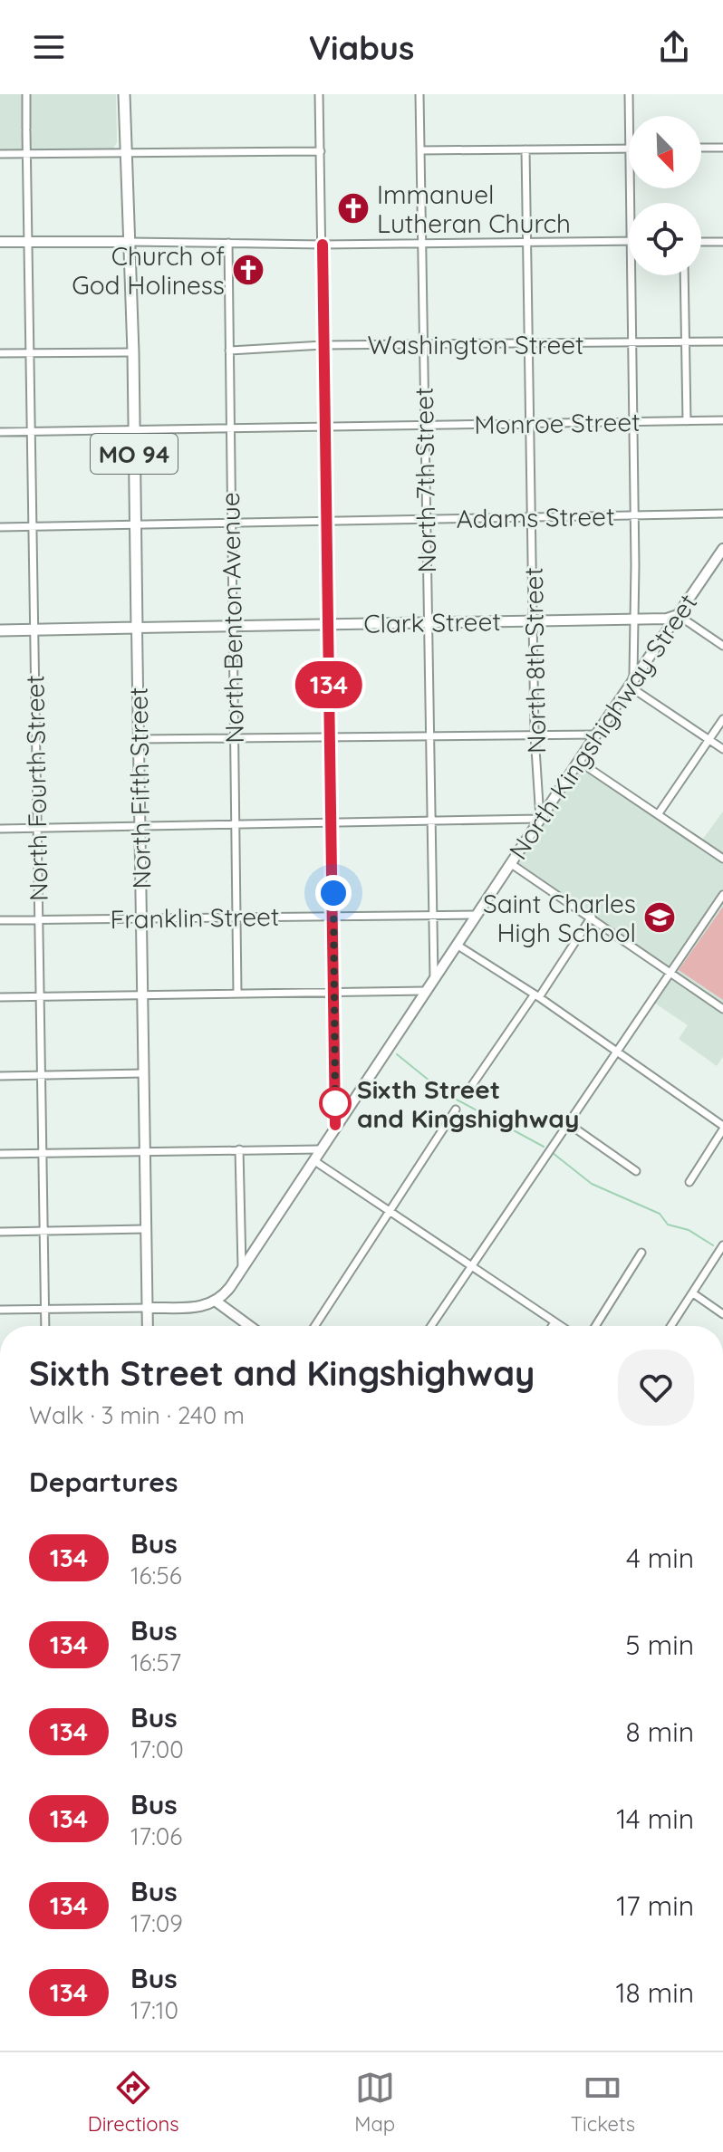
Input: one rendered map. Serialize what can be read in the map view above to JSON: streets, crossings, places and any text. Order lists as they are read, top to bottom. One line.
{"streets":{"main road":["MO 94","Clark Street","North Kingshighway Street","North Fifth Street"],"street":["Washington Street","Monroe Street","North 7th Street","Adams Street","North Benton Avenue","North 8th Street","North Fourth Street","Franklin Street"]},"crossings":[["Washington Street","North 7th Street"],["Washington Street","North Benton Avenue"],["Washington Street","North 8th Street"],["Monroe Street","North 7th Street"],["Monroe Street","North Benton Avenue"],["Monroe Street","North 8th Street"],["Monroe Street","North Fourth Street"],["Monroe Street","North Fifth Street"],["MO 94","North Fifth Street"],["North 7th Street","Adams Street"],["North 7th Street","Clark Street"],["North 7th Street","North Kingshighway Street"],["North 7th Street","Franklin Street"],["Adams Street","North Benton Avenue"],["Adams Street","North 8th Street"],["Adams Street","North Fourth Street"],["Adams Street","North Fifth Street"],["North Benton Avenue","Clark Street"],["North Benton Avenue","Franklin Street"],["Clark Street","North 8th Street"],["Clark Street","North Kingshighway Street"],["Clark Street","North Fourth Street"],["Clark Street","North Fifth Street"],["North 8th Street","North Kingshighway Street"],["North Kingshighway Street","Franklin Street"],["North Fourth Street","Franklin Street"],["North Fifth Street","Franklin Street"]],"places":{"church":["Immanuel Lutheran Church","Church of God Holiness"],"school or university":["Saint Charles High School"],"other":["Sixth Street and Kingshighway"]},"lines":["bus line 134"],"north":"bottom right","page":{"header":"Viabus","on_map":"134","heading":[["Sixth Street and Kingshighway","Walk · 3 min · 240 m"],"Departures"],"list":[{"mark":"134","name":"Bus","note":"16:56","value":"4 min"},{"mark":"134","name":"Bus","note":"16:57","value":"5 min"},{"mark":"134","name":"Bus","note":"17:00","value":"8 min"},{"mark":"134","name":"Bus","note":"17:06","value":"14 min"},{"mark":"134","name":"Bus","note":"17:09","value":"17 min"},{"mark":"134","name":"Bus","note":"17:10","value":"18 min"}],"tabs":["Directions","Map","Tickets"]}}
